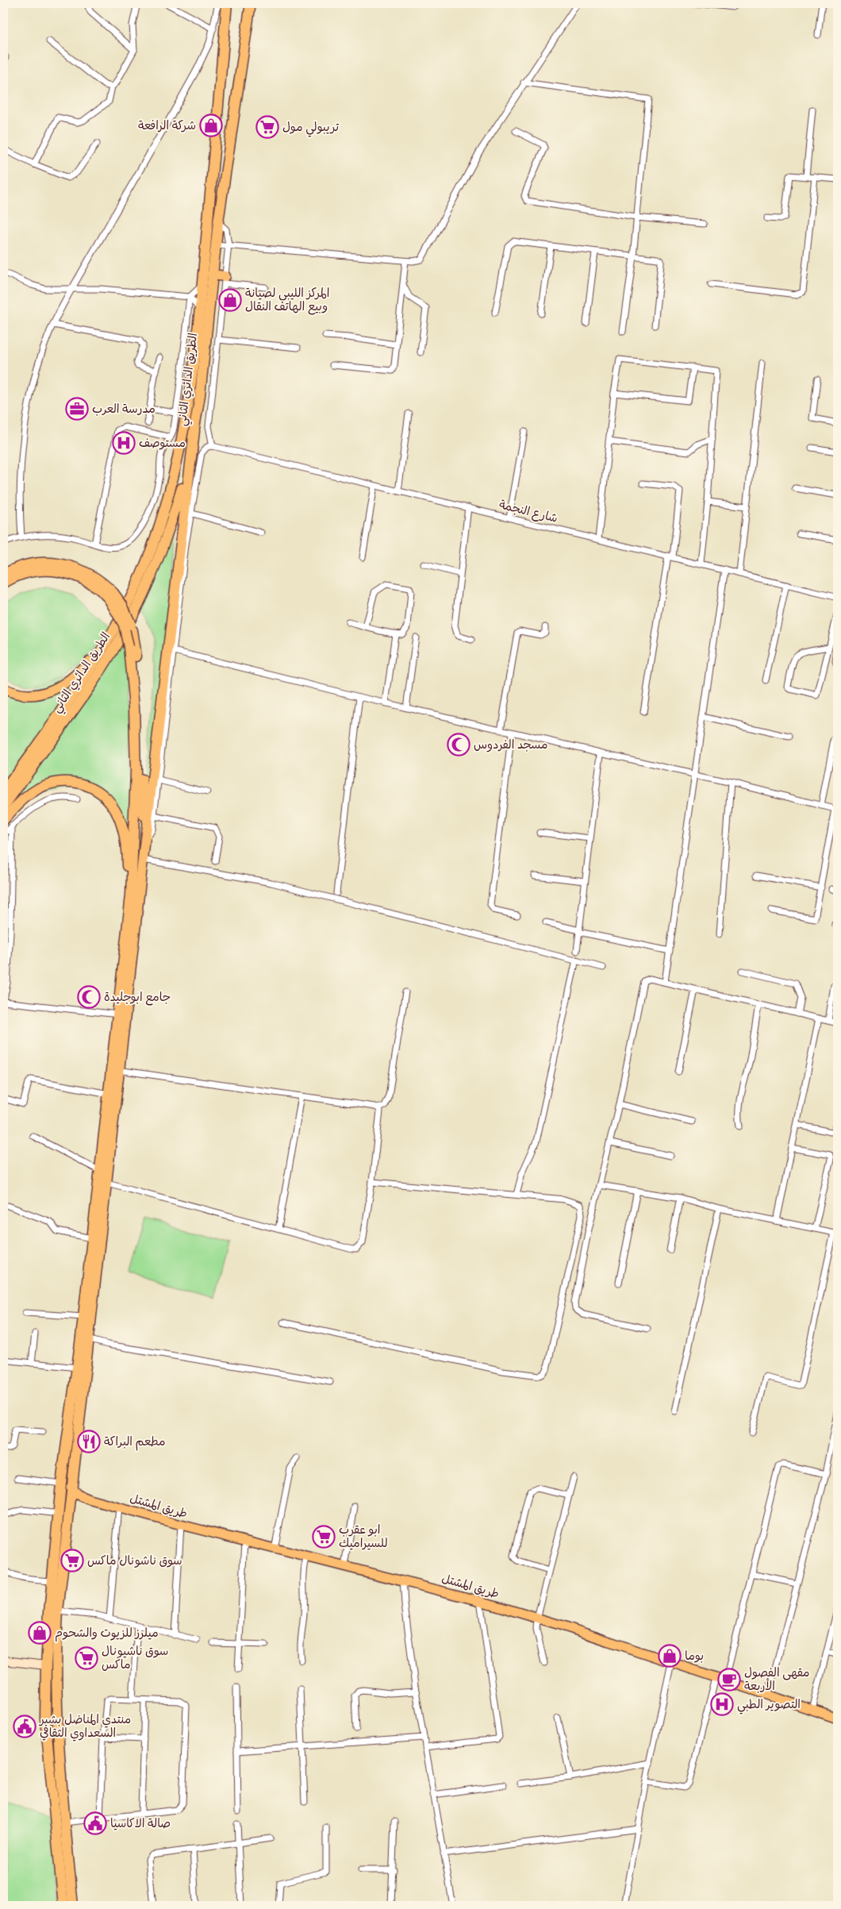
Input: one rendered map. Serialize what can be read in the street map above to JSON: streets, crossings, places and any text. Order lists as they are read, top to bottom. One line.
{"streets":{"highway":["الطريق الدائري الثاني"],"main road":["طريق المشتل"],"street":["شارع النجمة"]},"places":{"shop":["شركة الرافعة","المركز الليبي لصيانة وبيع الهاتف النقال","ميلرز للزيوت والشحوم","بوما"],"supermarket":["تريبولي مول","ابو عقرب للسيراميك","سوق ناشونال ماكس","سوق ناشيونال ماكس"],"office":["مدرسة العرب"],"hospital":["مستوصف","التصوير الطبي"],"mosque":["مسجد الفردوس","جامع ابوجليدة"],"restaurant":["مطعم البراكة"],"cafe":["مقهى الفصول الأربعة"],"public building":["منتدي المناضل بشير السعداوي الثقافي","صالة الاكاسيا"]}}
